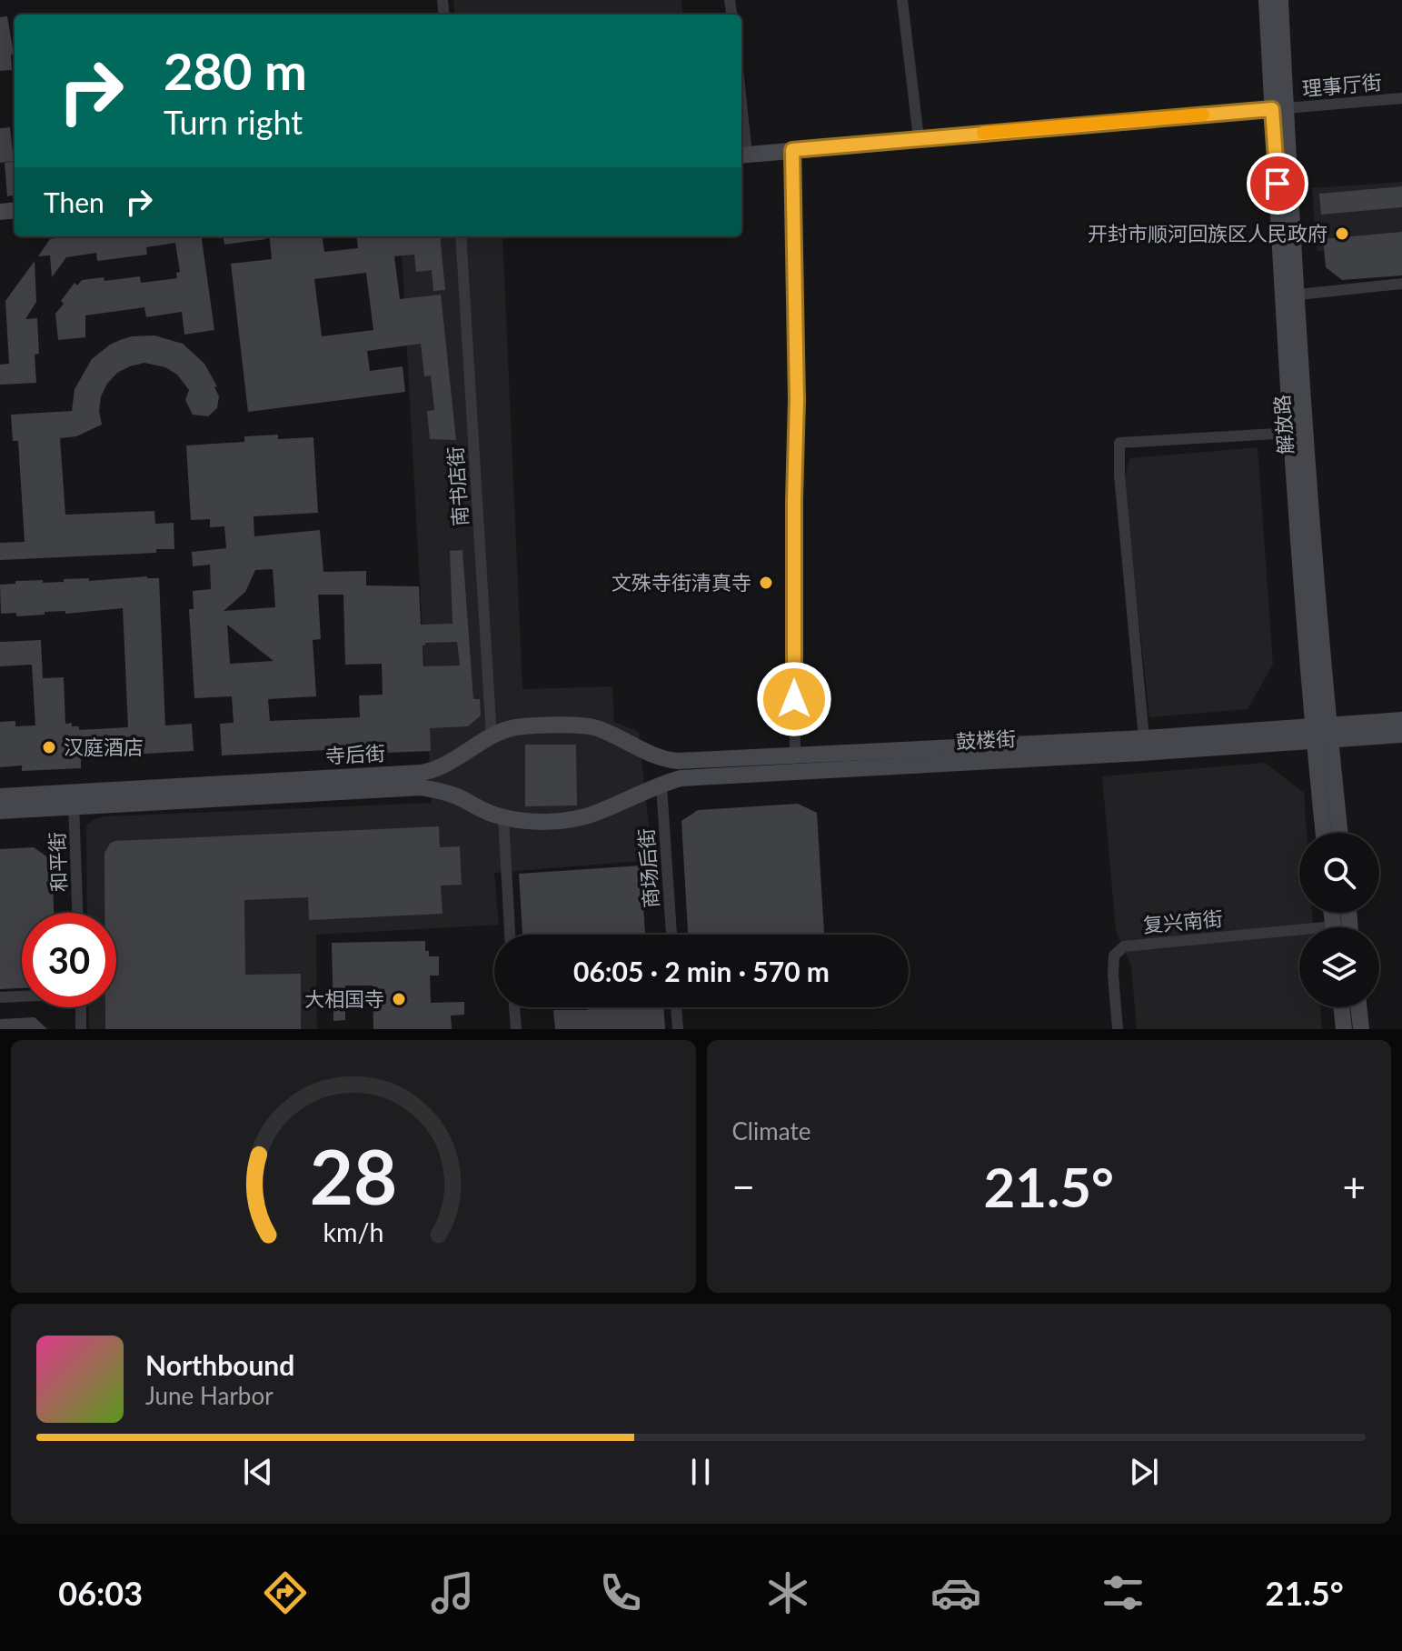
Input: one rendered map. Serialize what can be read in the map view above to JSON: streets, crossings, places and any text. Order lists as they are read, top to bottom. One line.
{"streets":{"street":["理事厅街","解放路","南书店街","鼓楼街","寺后街","和平街","商场后街","复兴南街"]},"crossings":[["理事厅街","解放路"],["解放路","鼓楼街"],["南书店街","寺后街"],["鼓楼街","寺后街"],["鼓楼街","商场后街"],["寺后街","和平街"],["寺后街","商场后街"]],"places":["开封市顺河回族区人民政府","文殊寺街清真寺","汉庭酒店","大相国寺"],"page":{"turn":["280 m","Turn right"],"then":"Then","limit":"30","trip":"06:05 · 2 min · 570 m","tile":"Climate","heat":["−","21.5°","+"],"song":["Northbound","June Harbor"],"tabs":["06:03","21.5°"],"gauge":["28","km/h"]}}
